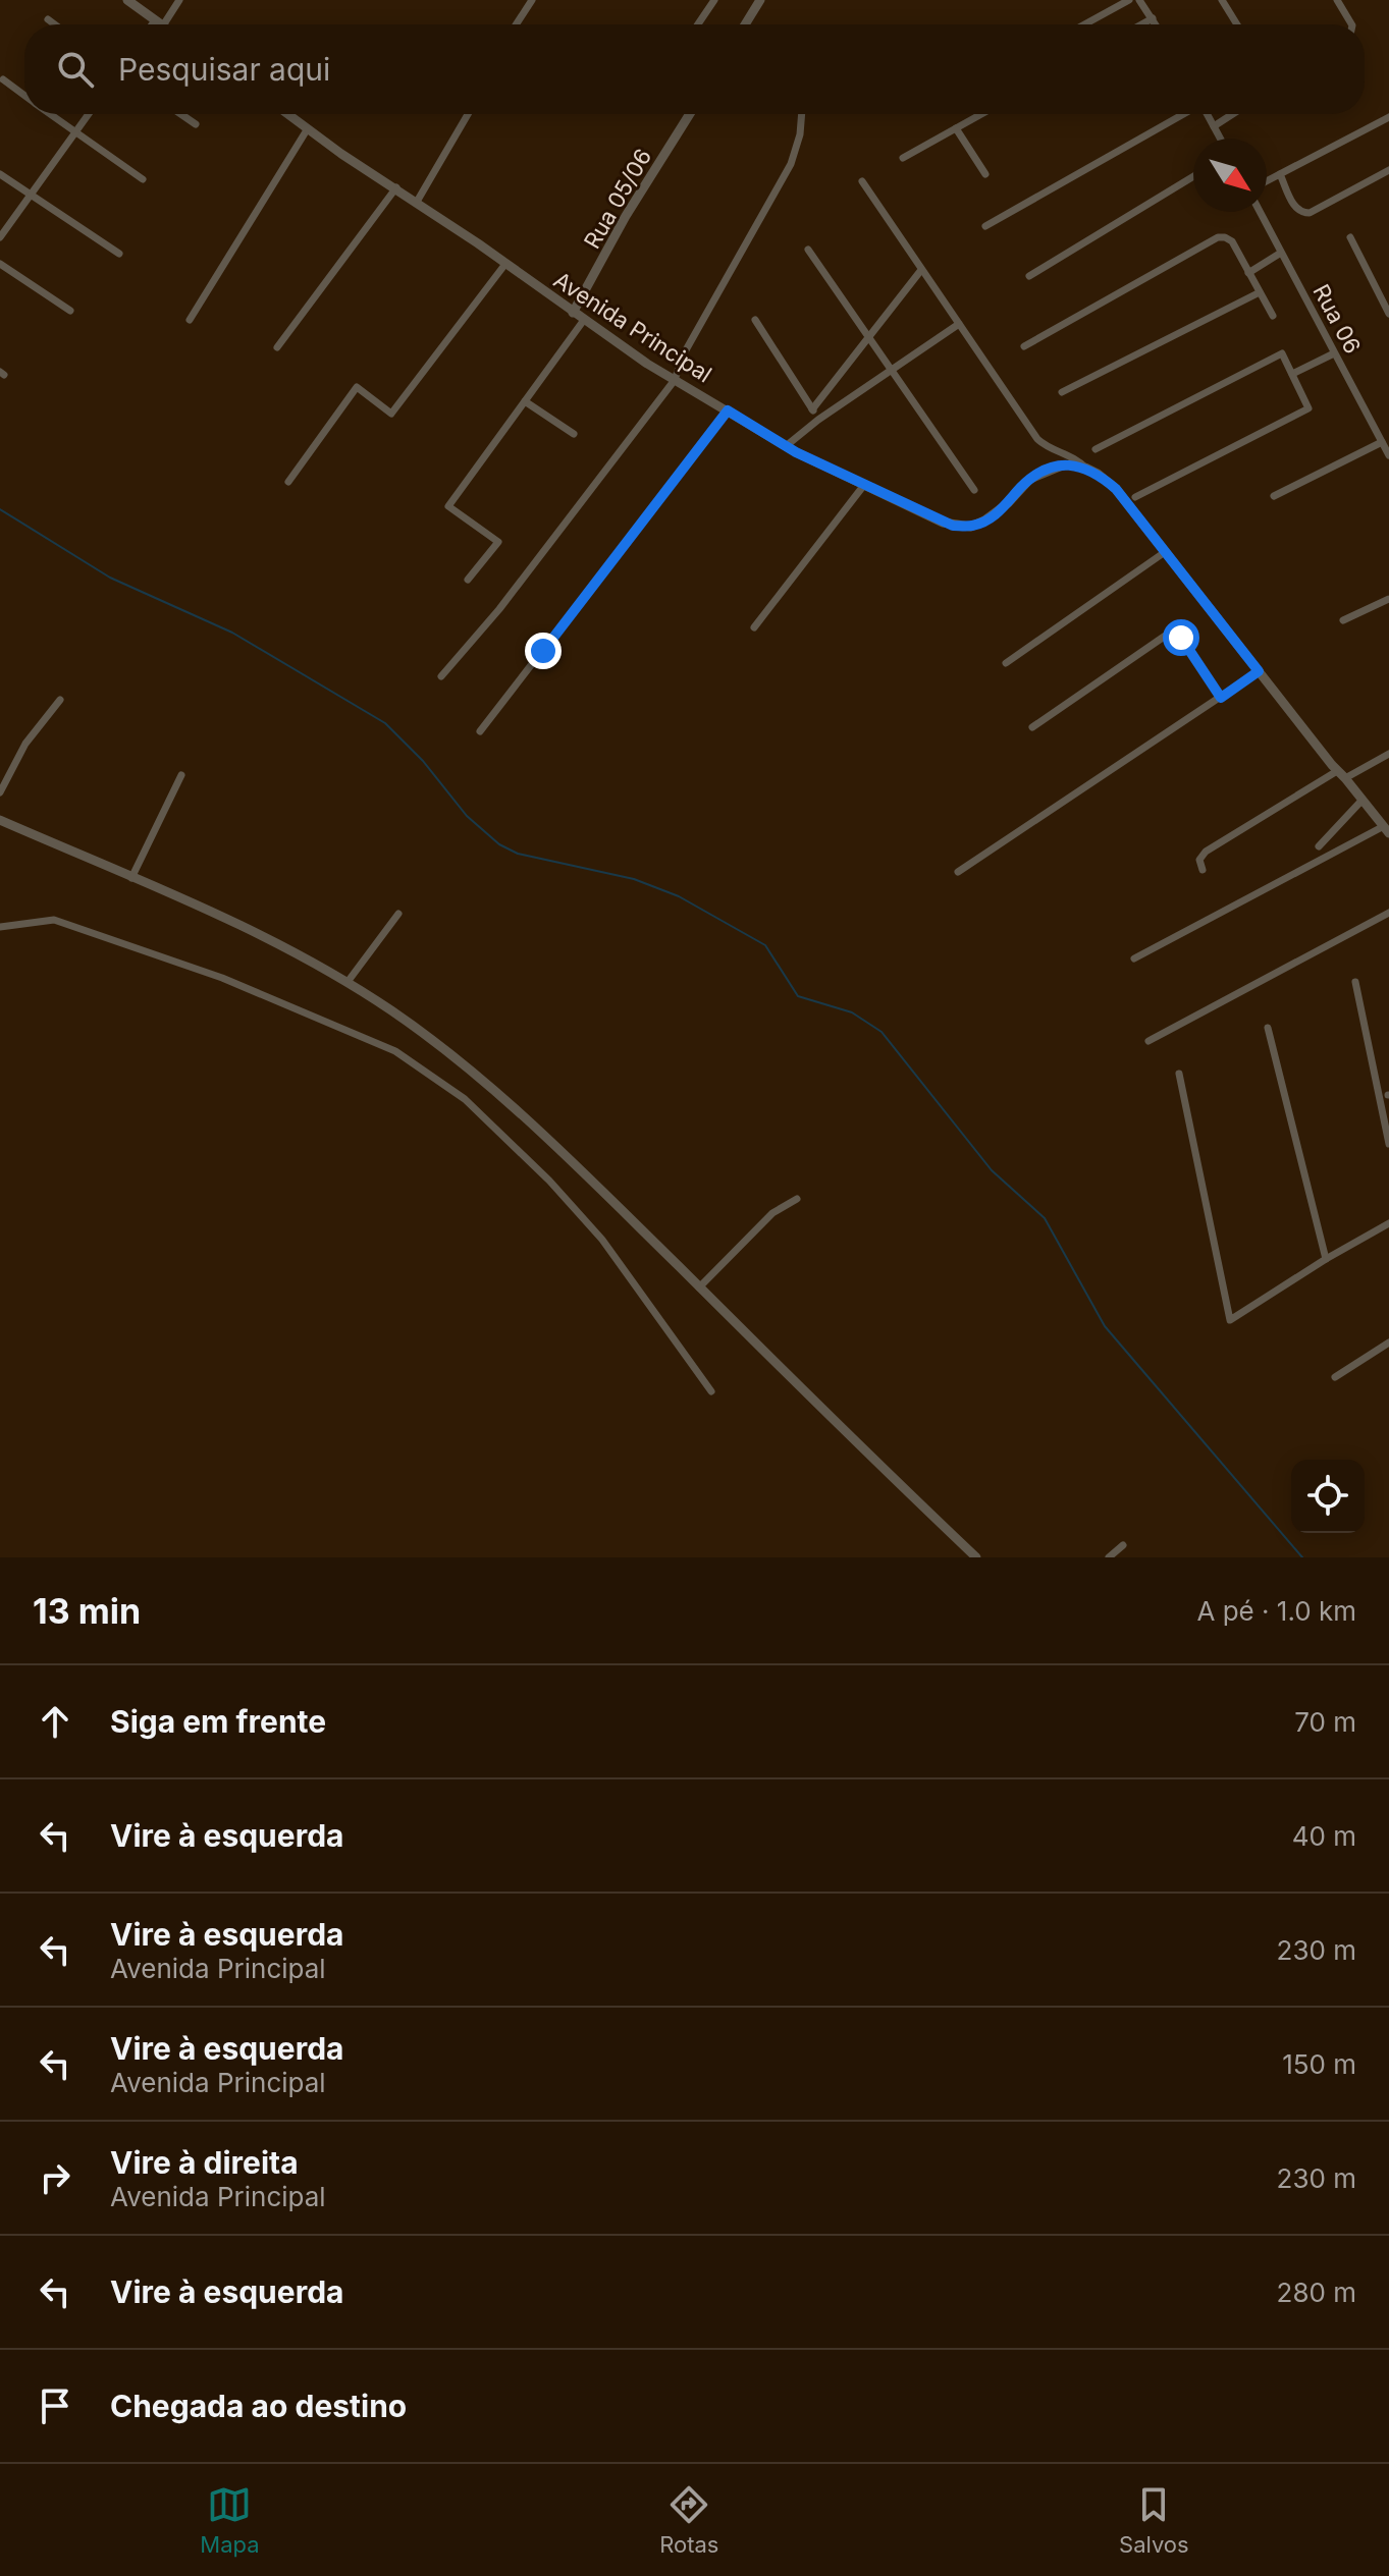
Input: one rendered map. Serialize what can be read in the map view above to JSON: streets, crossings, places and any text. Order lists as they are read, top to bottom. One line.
{"streets":{"street":["Rua 05/06","Rua 06","Avenida Principal"]},"crossings":[["Rua 05/06","Avenida Principal"]],"north":"bottom right","page":{"search":"Pesquisar aqui","heading":["13 min","A pé · 1.0 km"],"list":[["Siga em frente","70 m"],["Vire à esquerda","40 m"],["Vire à esquerda","Avenida Principal","230 m"],["Vire à esquerda","Avenida Principal","150 m"],["Vire à direita","Avenida Principal","230 m"],["Vire à esquerda","280 m"],"Chegada ao destino"],"nav":["Mapa","Rotas","Salvos"]}}
